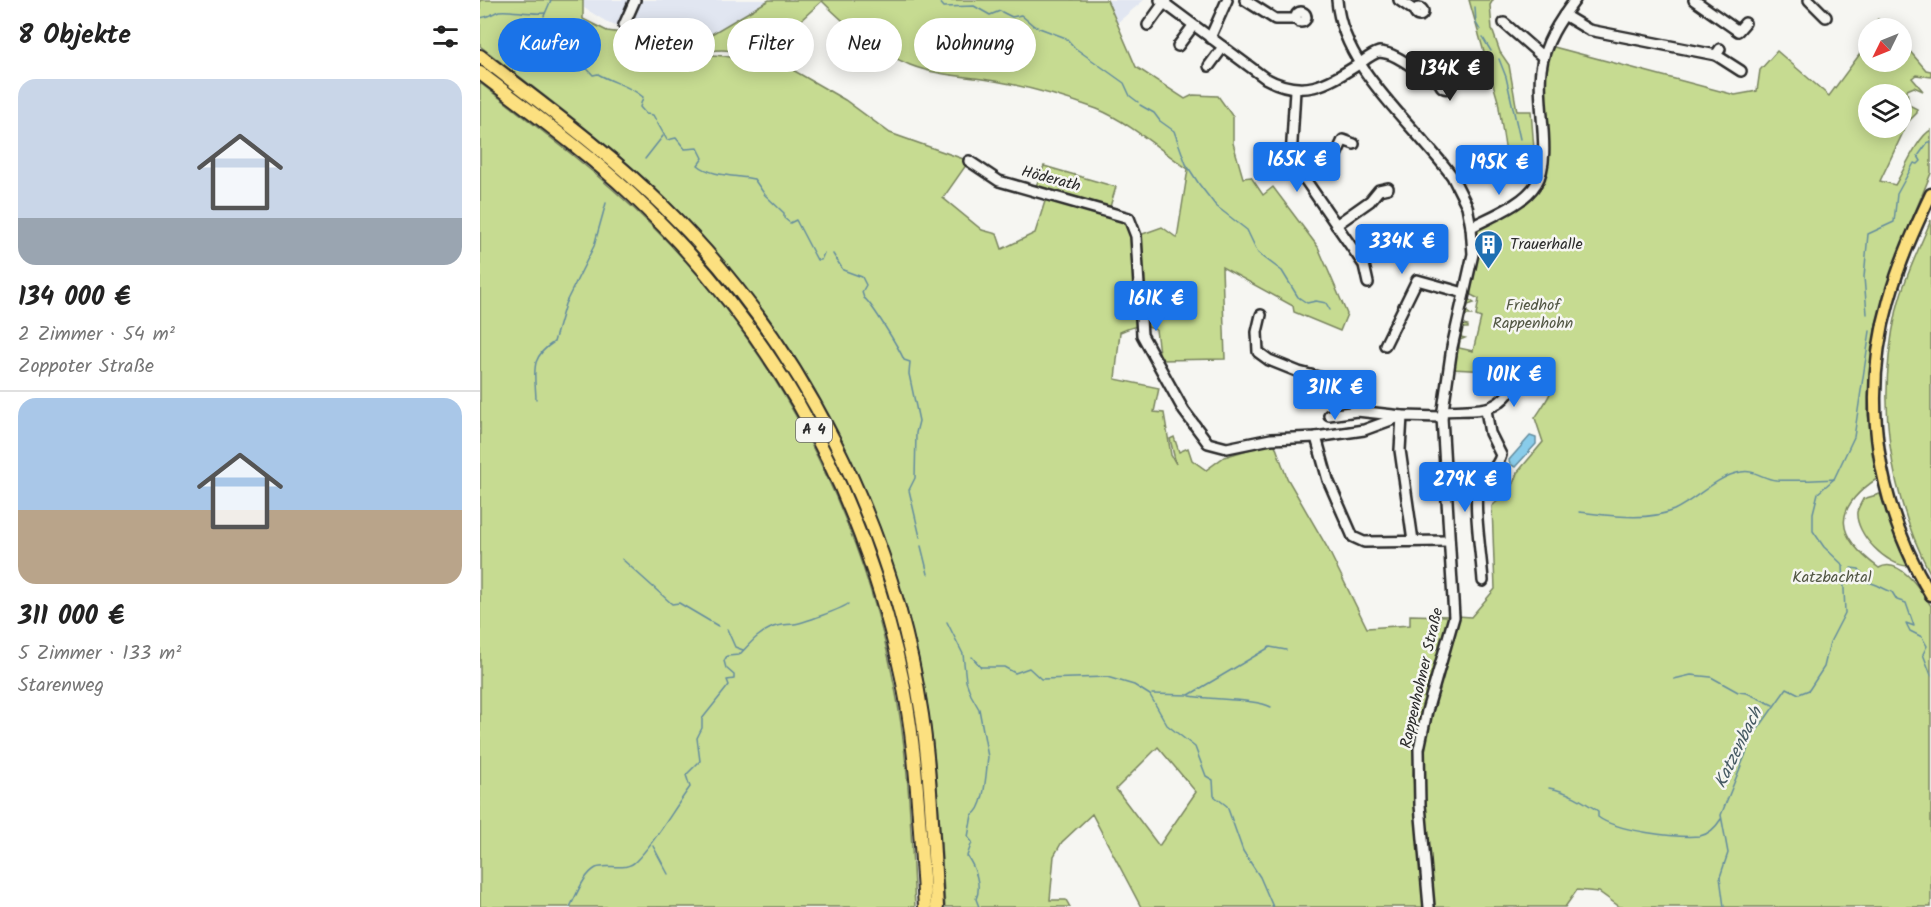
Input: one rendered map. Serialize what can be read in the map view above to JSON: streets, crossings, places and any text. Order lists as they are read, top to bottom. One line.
{"streets":{"highway":["A 4"],"street":["Höderath","Rappenhohner Straße"]},"water":["Katzenbach"],"parks":["Friedhof Rappenhohn","Katzbachtal"],"places":{"building":["Trauerhalle"]},"north":"bottom left","page":{"heading":"8 Objekte","chip":["Kaufen","Mieten","Filter","Neu","Wohnung"],"price":["134K €","165K €","195K €","334K €","161K €","101K €","311K €","279K €"],"list":[{"name":"134 000 €","note":"2 Zimmer · 54 m² · Zoppoter Straße"},{"name":"311 000 €","note":"5 Zimmer · 133 m² · Starenweg"}]}}
